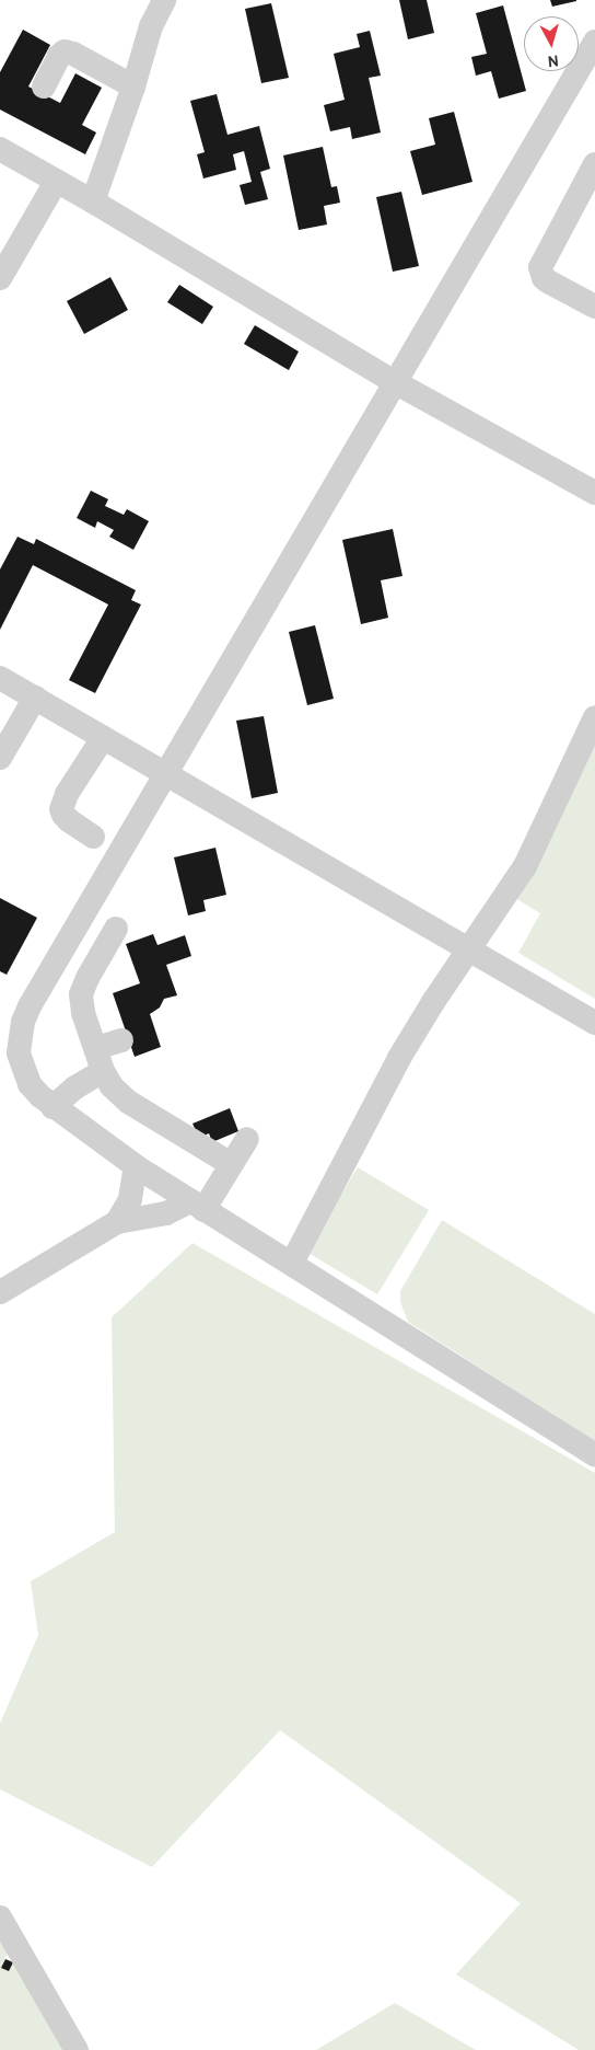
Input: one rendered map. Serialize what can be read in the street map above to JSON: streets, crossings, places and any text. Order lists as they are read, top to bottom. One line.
{"north":"bottom"}
